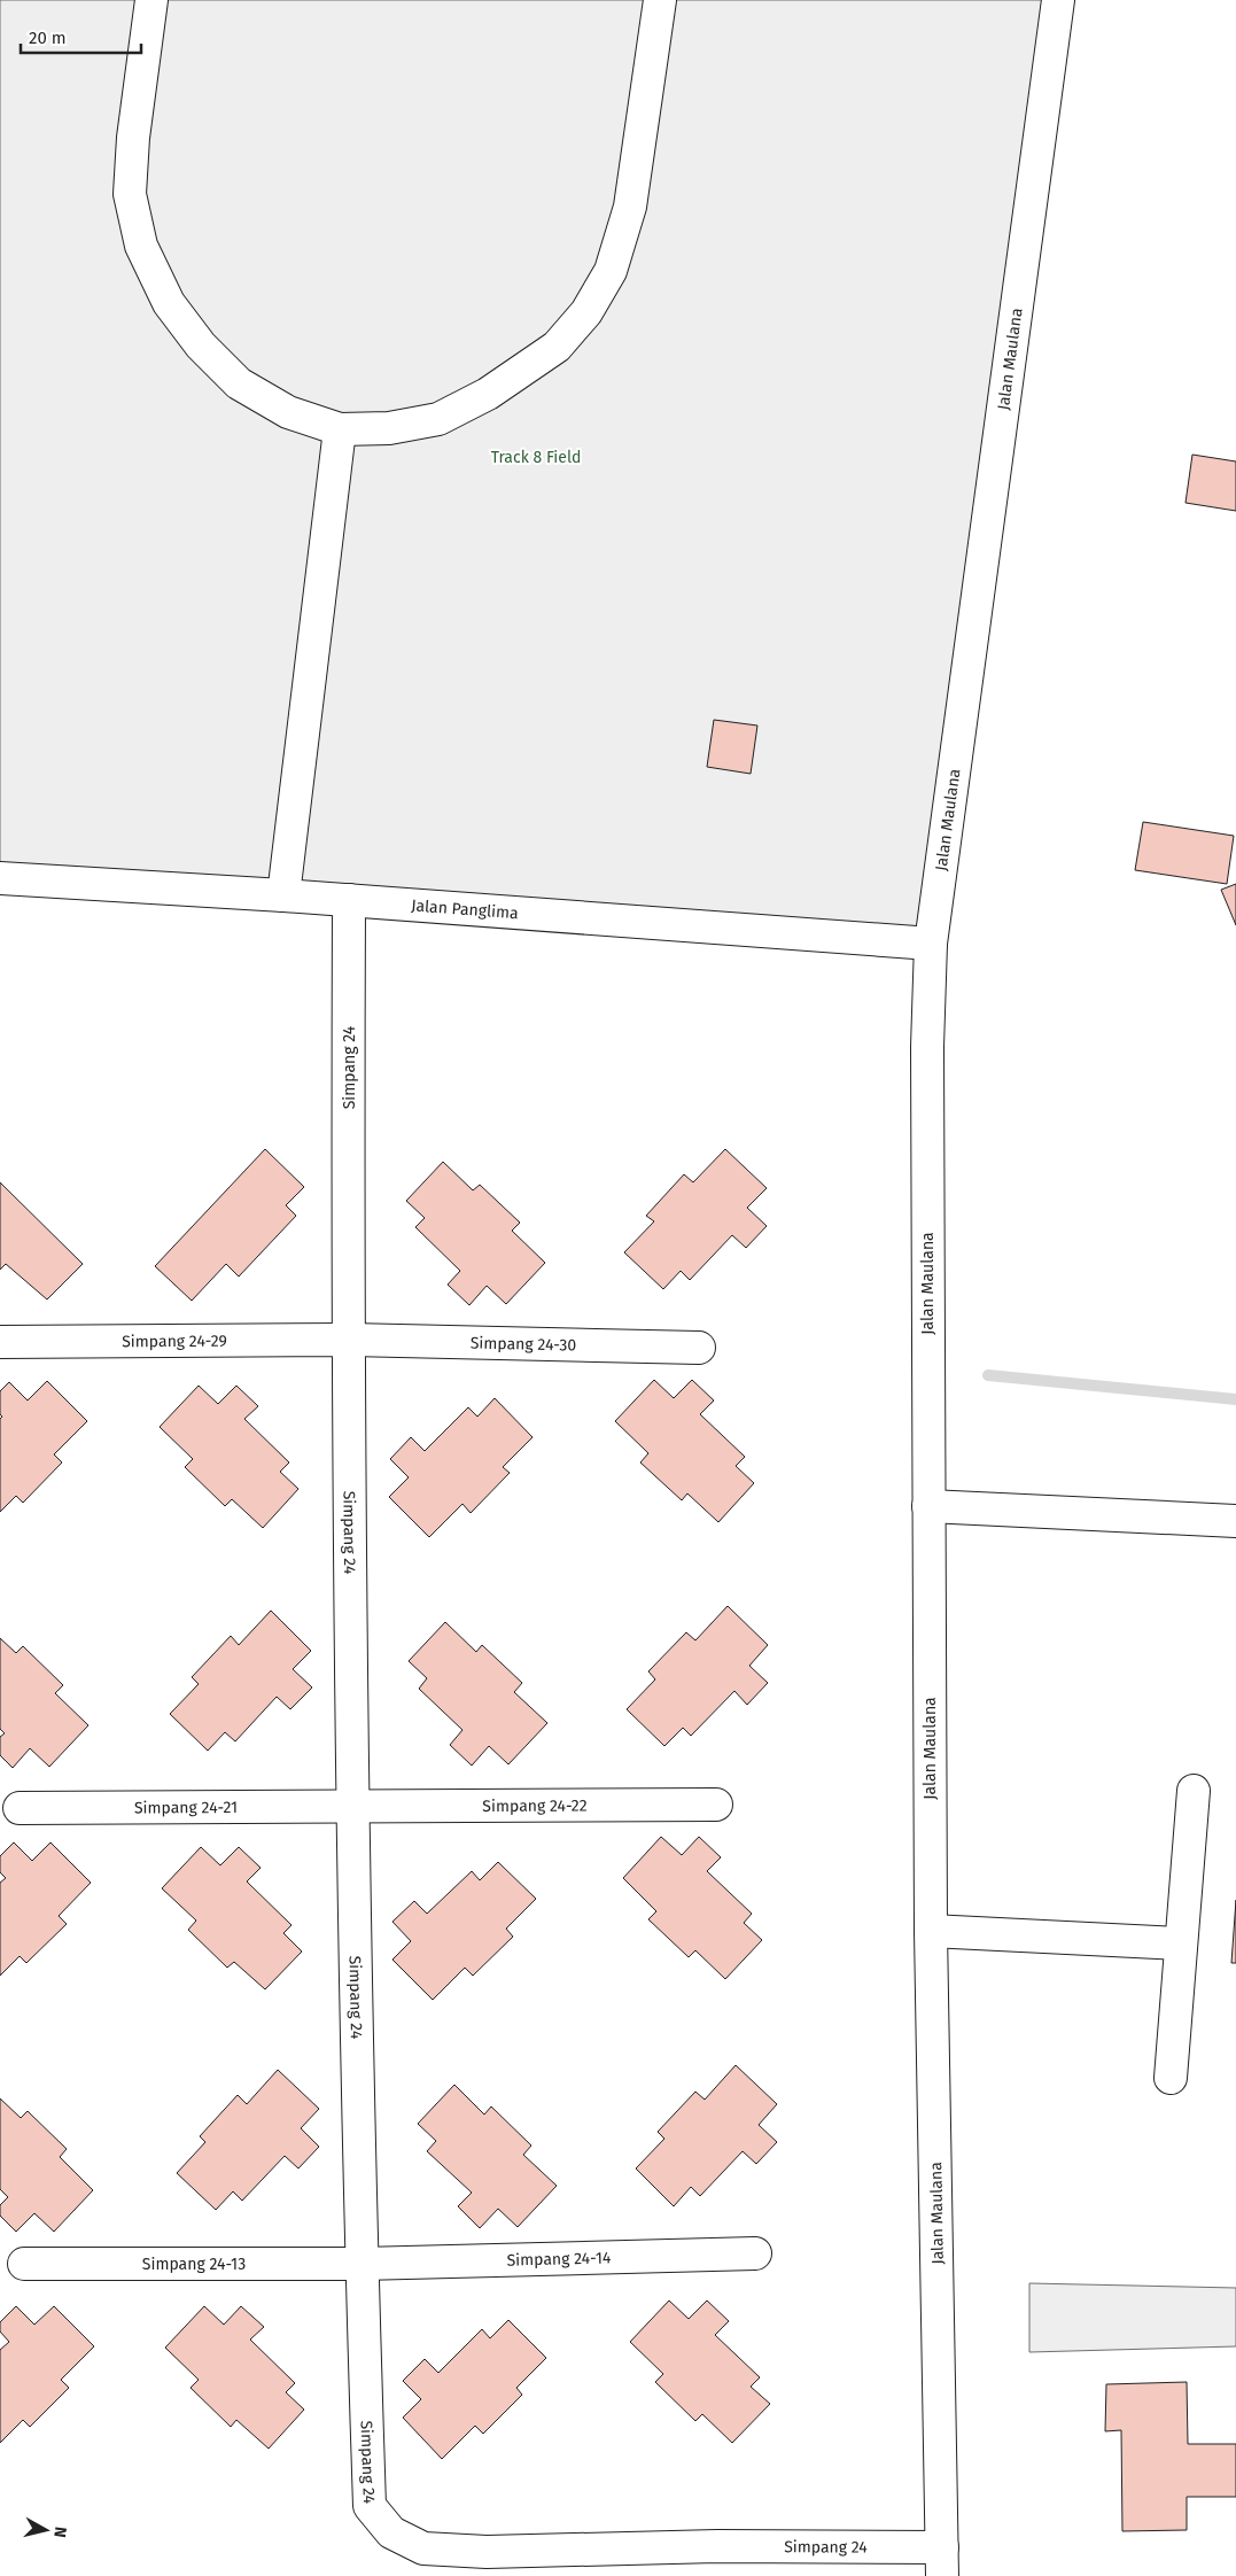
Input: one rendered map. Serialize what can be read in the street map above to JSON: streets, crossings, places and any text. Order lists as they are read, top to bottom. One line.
{"streets":{"street":["Jalan Maulana","Jalan Panglima","Simpang 24","Simpang 24-29","Simpang 24-30","Simpang 24-22","Simpang 24-21","Simpang 24-14","Simpang 24-13"]},"crossings":[["Jalan Maulana","Jalan Panglima"],["Jalan Maulana","Simpang 24"],["Jalan Panglima","Simpang 24"],["Simpang 24","Simpang 24-29"],["Simpang 24","Simpang 24-30"],["Simpang 24","Simpang 24-22"],["Simpang 24","Simpang 24-21"],["Simpang 24","Simpang 24-14"],["Simpang 24","Simpang 24-13"],["Simpang 24-29","Simpang 24-30"],["Simpang 24-22","Simpang 24-21"],["Simpang 24-14","Simpang 24-13"]],"parks":["Track 8 Field"],"scale_bar":"20 m","north":"right"}
